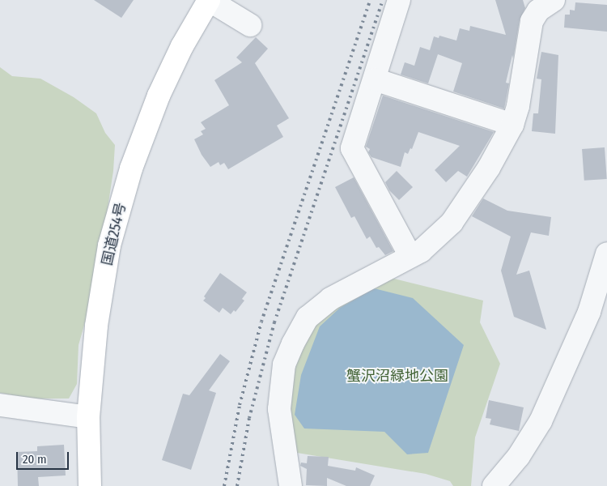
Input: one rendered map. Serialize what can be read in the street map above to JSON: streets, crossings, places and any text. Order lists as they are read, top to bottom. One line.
{"streets":{"highway":["国道254号"]},"parks":["蟹沢沼緑地公園"],"scale_bar":"20 m"}
